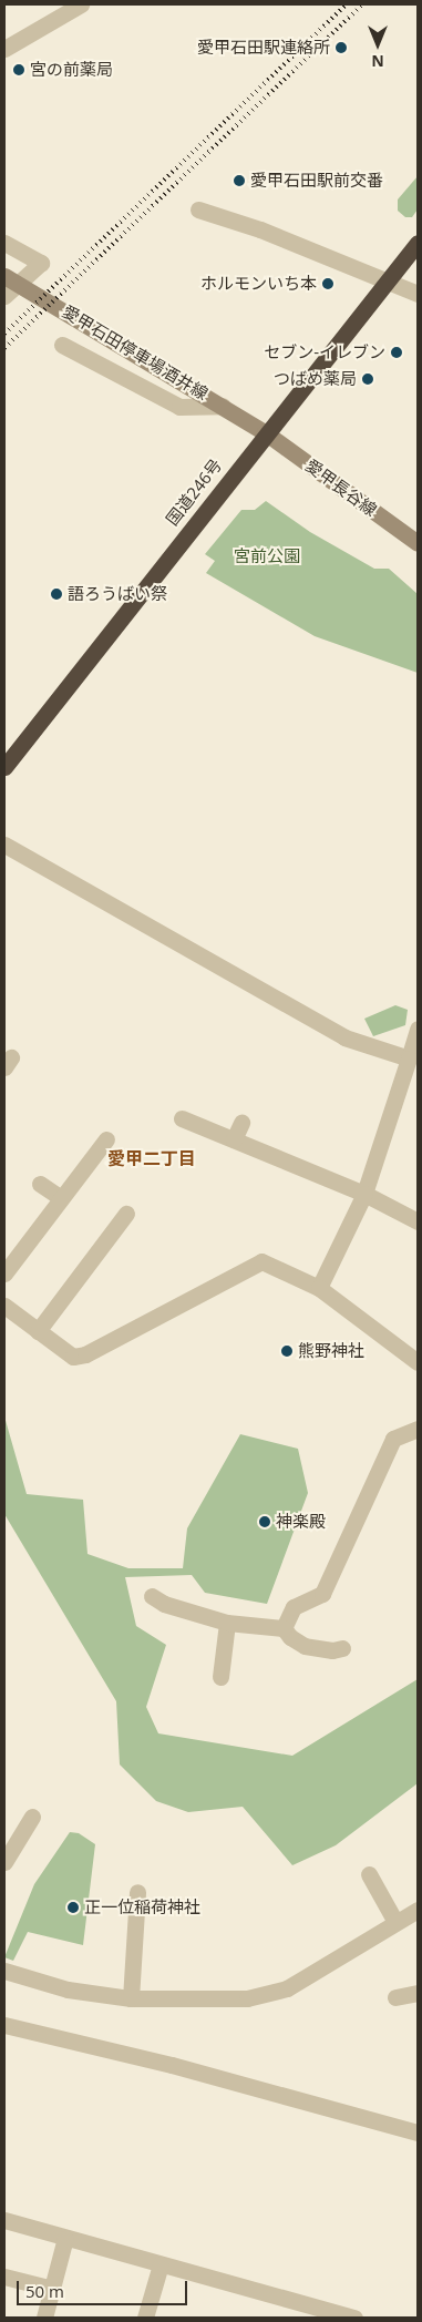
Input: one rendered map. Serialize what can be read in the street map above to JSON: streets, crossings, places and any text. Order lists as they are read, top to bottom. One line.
{"streets":{"highway":["国道246号"],"main road":["愛甲石田停車場酒井線","愛甲長谷線"]},"crossings":[["愛甲石田停車場酒井線","愛甲長谷線"],["愛甲石田停車場酒井線","国道246号"],["愛甲長谷線","国道246号"]],"districts":["愛甲二丁目"],"parks":["宮前公園"],"places":["愛甲石田駅連絡所","宮の前薬局","愛甲石田駅前交番","ホルモンいち本","セブン-イレブン","つばめ薬局","語ろうばい祭","熊野神社","神楽殿","正一位稲荷神社"],"scale_bar":"50 m","north":"bottom"}
